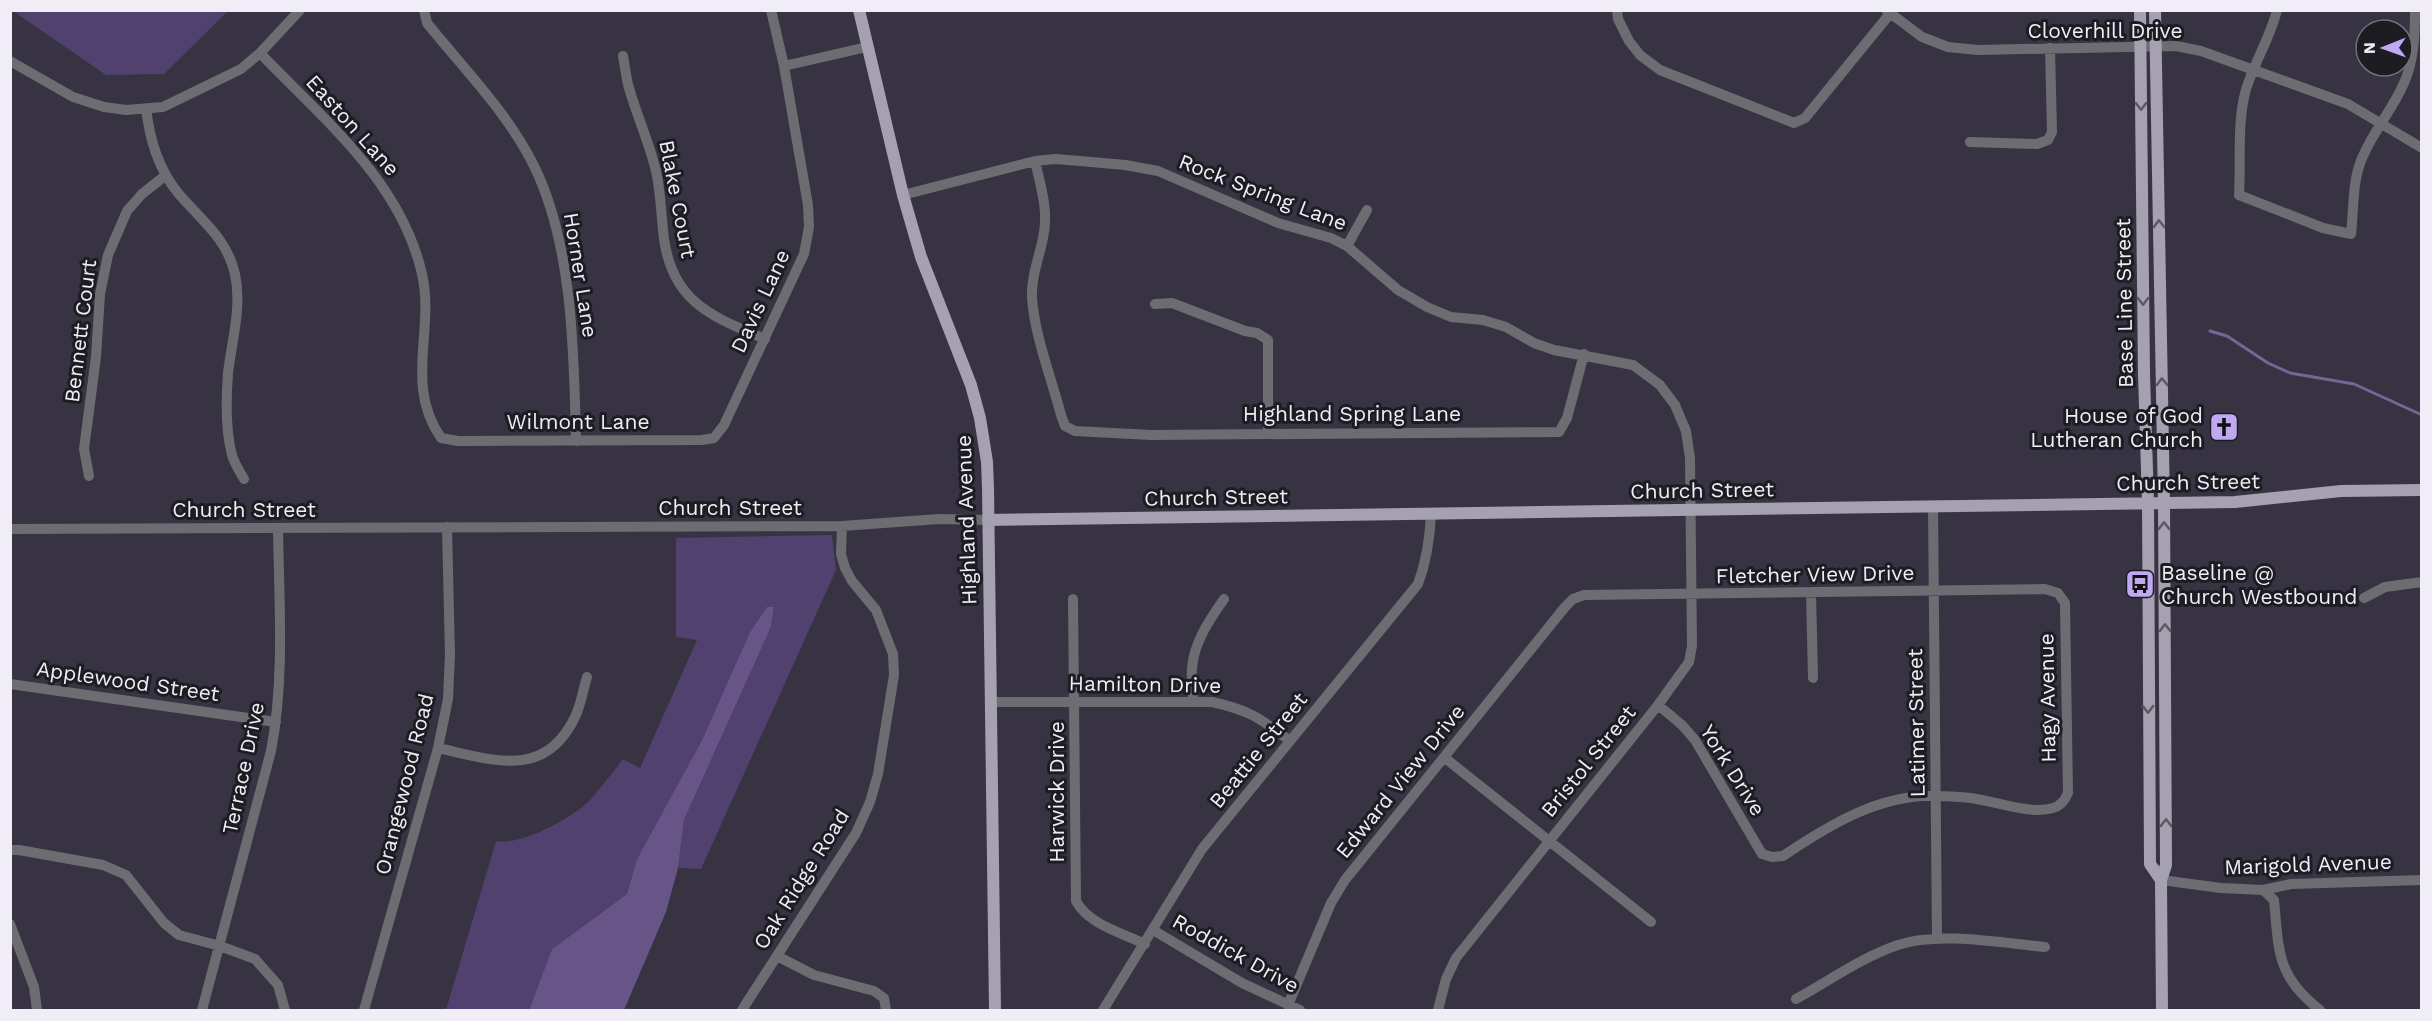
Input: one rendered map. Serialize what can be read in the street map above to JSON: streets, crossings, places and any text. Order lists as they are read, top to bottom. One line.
{"streets":{"main road":["Base Line Street","Church Street","Highland Avenue"],"street":["Cloverhill Drive","Easton Lane","Rock Spring Lane","Blake Court","Horner Lane","Davis Lane","Bennett Court","Highland Spring Lane","Wilmont Lane","Fletcher View Drive","Applewood Street","Hamilton Drive","Hagy Avenue","Latimer Street","Beattie Street","Bristol Street","Terrace Drive","York Drive","Edward View Drive","Orangewood Road","Harwick Drive","Marigold Avenue","Oak Ridge Road","Roddick Drive"]},"crossings":[["Cloverhill Drive","Base Line Street"],["Easton Lane","Wilmont Lane"],["Rock Spring Lane","Highland Spring Lane"],["Rock Spring Lane","Church Street"],["Rock Spring Lane","Highland Avenue"],["Rock Spring Lane","Bristol Street"],["Blake Court","Davis Lane"],["Horner Lane","Wilmont Lane"],["Davis Lane","Wilmont Lane"],["Base Line Street","Church Street"],["Base Line Street","Marigold Avenue"],["Church Street","Highland Avenue"],["Church Street","Latimer Street"],["Church Street","Beattie Street"],["Church Street","Bristol Street"],["Church Street","Terrace Drive"],["Church Street","Orangewood Road"],["Church Street","Oak Ridge Road"],["Highland Avenue","Hamilton Drive"],["Fletcher View Drive","Hagy Avenue"],["Fletcher View Drive","Latimer Street"],["Fletcher View Drive","Bristol Street"],["Fletcher View Drive","Edward View Drive"],["Applewood Street","Terrace Drive"],["Hamilton Drive","Beattie Street"],["Hamilton Drive","Harwick Drive"],["Hagy Avenue","Latimer Street"],["Hagy Avenue","York Drive"],["Latimer Street","York Drive"],["Beattie Street","Harwick Drive"],["Beattie Street","Roddick Drive"],["Bristol Street","York Drive"],["Edward View Drive","Roddick Drive"]],"places":{"church":["House of God Lutheran Church"],"bus stop":["Baseline @ Church Westbound"]},"north":"left"}
